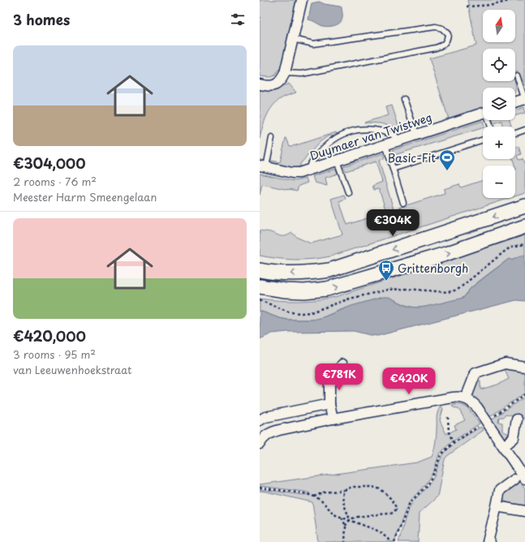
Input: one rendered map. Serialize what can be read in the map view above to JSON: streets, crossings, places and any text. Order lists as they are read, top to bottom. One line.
{"streets":{"street":["Duymaer van Twistweg"]},"places":{"sports":["Basic-Fit"],"bus stop":["Grittenborgh"]},"north":"top","page":{"heading":"3 homes","map_buttons":["+","−"],"list":[{"name":"€304,000","note":"2 rooms · 76 m² · Meester Harm Smeengelaan"},{"name":"€420,000","note":"3 rooms · 95 m² · van Leeuwenhoekstraat"}],"price":["€304K","€781K","€420K"]}}
